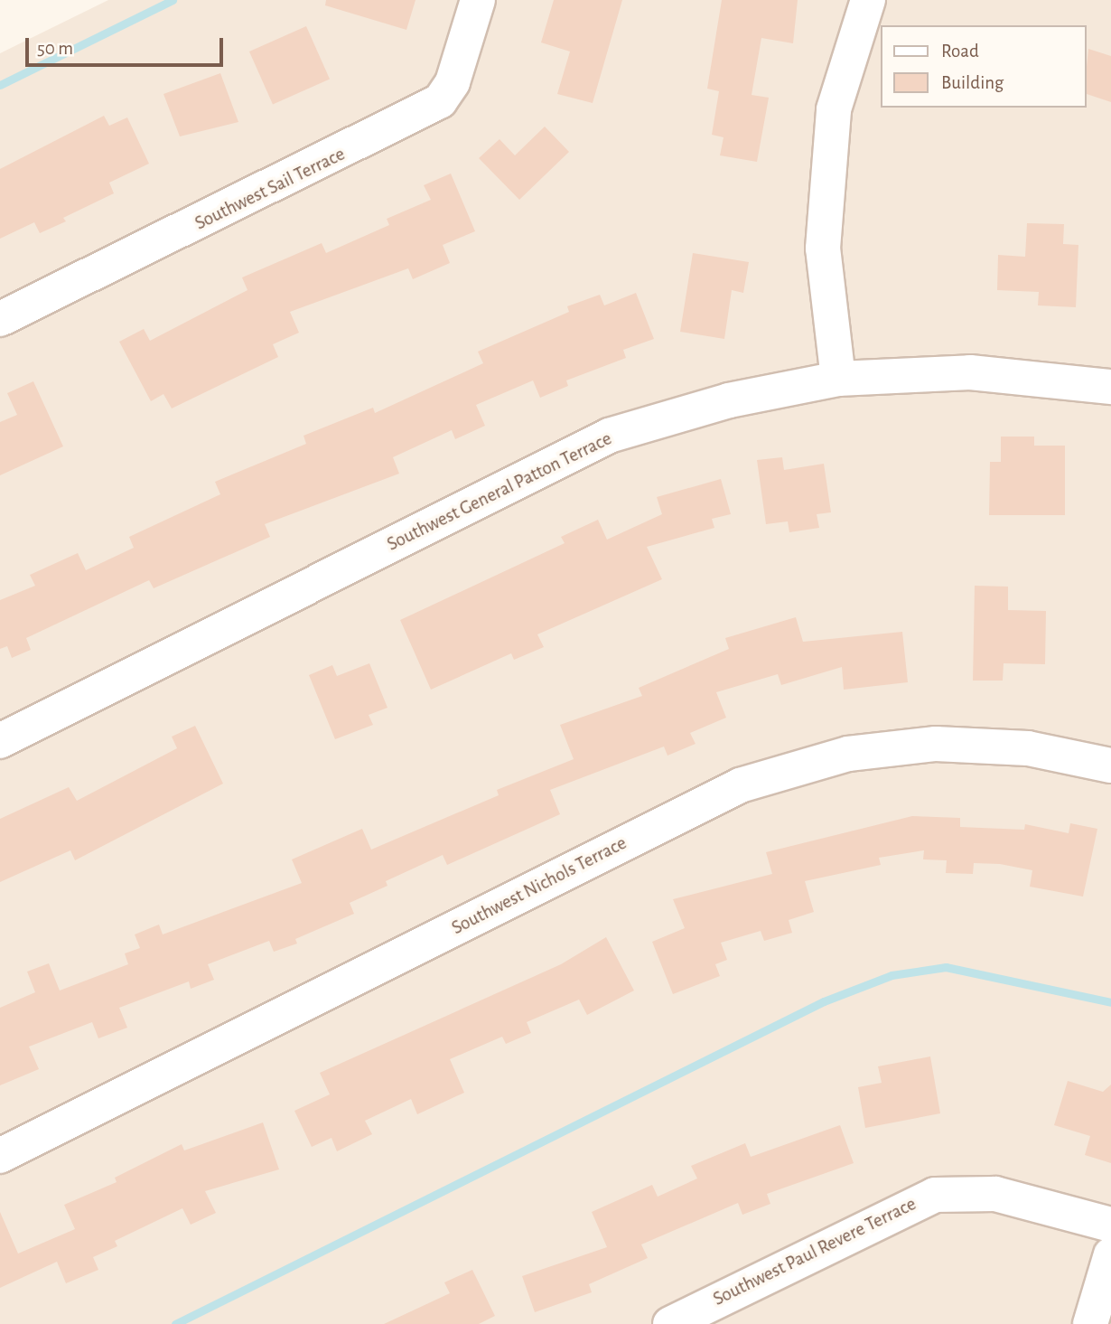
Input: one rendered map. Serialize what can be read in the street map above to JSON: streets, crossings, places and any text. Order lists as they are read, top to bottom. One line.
{"streets":{"street":["Southwest Sail Terrace","Southwest General Patton Terrace","Southwest Nichols Terrace","Southwest Paul Revere Terrace"]},"legend":["Road","Building"],"scale_bar":"50 m"}
